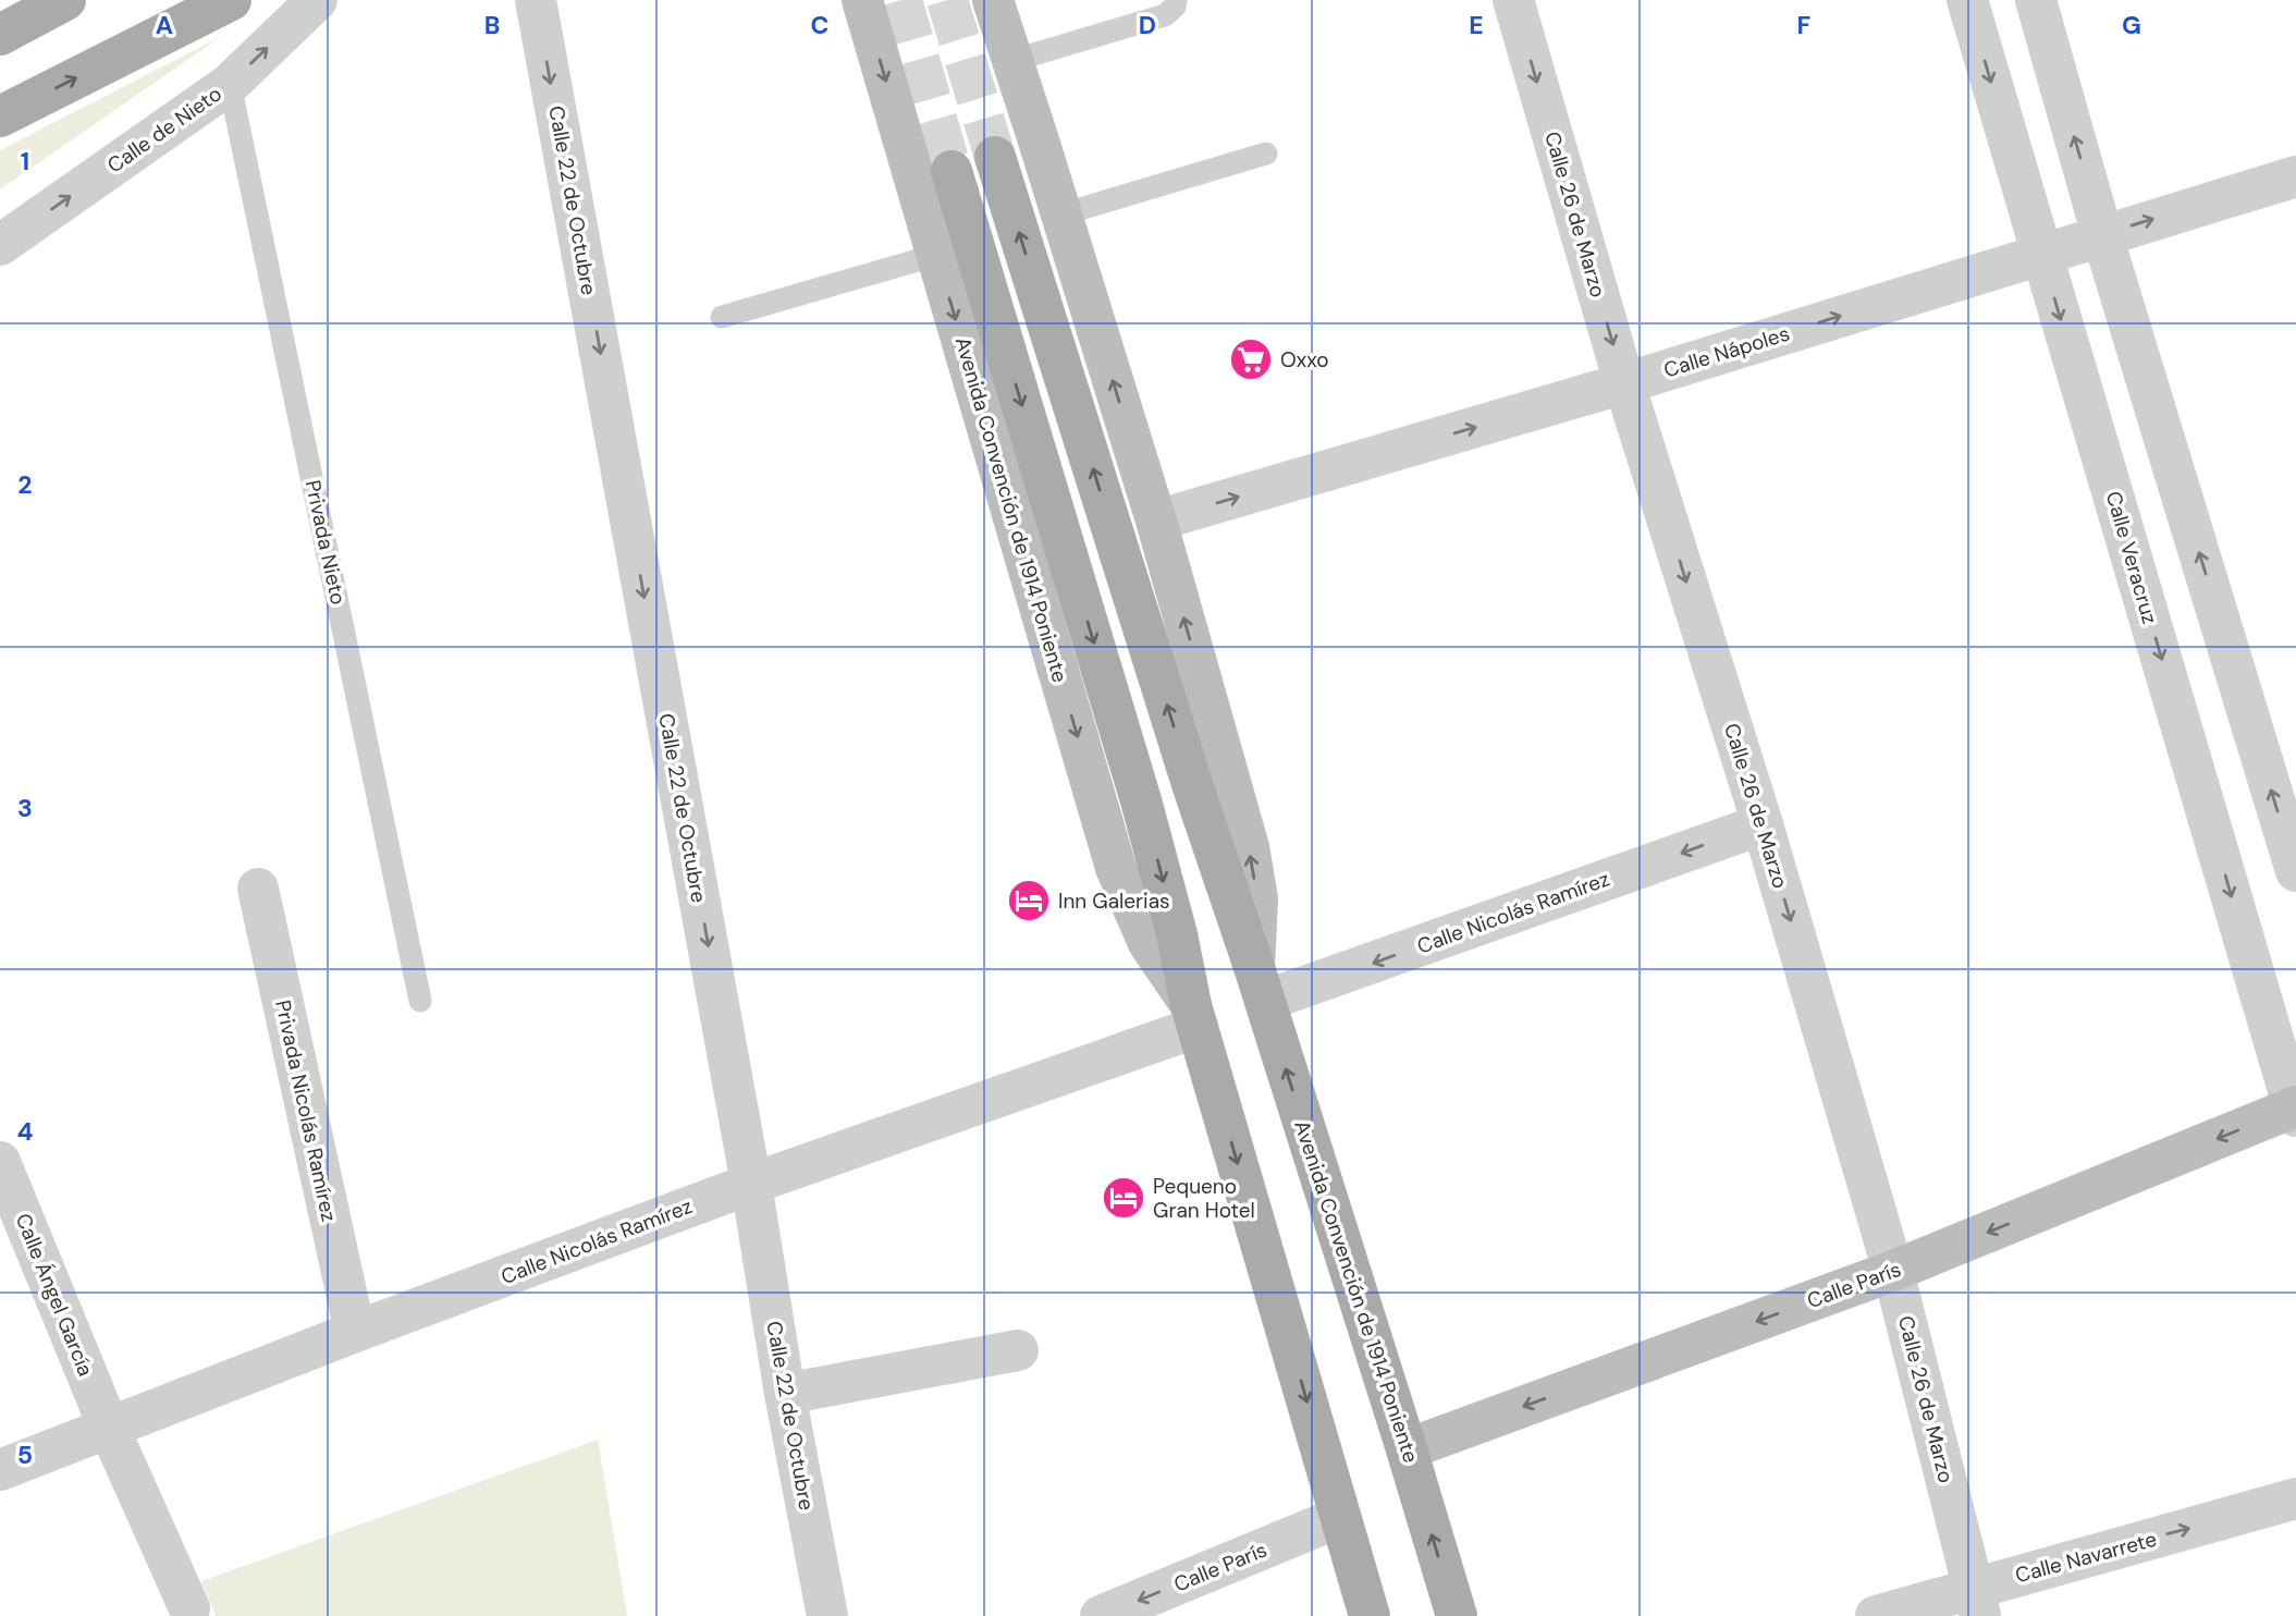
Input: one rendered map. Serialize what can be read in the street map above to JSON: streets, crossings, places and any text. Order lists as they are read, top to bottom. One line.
{"streets":{"main road":["Avenida Convención de 1914 Poniente"],"street":["Calle de Nieto","Calle 22 de Octubre","Calle 26 de Marzo","Calle Nápoles","Calle Veracruz","Calle Nicolás Ramírez","Privada Nicolás Ramírez","Calle París","Calle Ángel García","Calle Navarrete"],"lane":["Privada Nieto"]},"crossings":[["Calle de Nieto","Privada Nieto"],["Calle 22 de Octubre","Calle Nicolás Ramírez"],["Calle 26 de Marzo","Calle Nápoles"],["Calle 26 de Marzo","Calle Nicolás Ramírez"],["Calle 26 de Marzo","Calle París"],["Calle 26 de Marzo","Calle Navarrete"],["Calle Nápoles","Avenida Convención de 1914 Poniente"],["Calle Nápoles","Calle Veracruz"],["Avenida Convención de 1914 Poniente","Calle Nicolás Ramírez"],["Avenida Convención de 1914 Poniente","Calle París"],["Calle Veracruz","Calle París"],["Calle Nicolás Ramírez","Privada Nicolás Ramírez"],["Calle Nicolás Ramírez","Calle Ángel García"]],"one_way":["Calle de Nieto","Calle 22 de Octubre","Calle 26 de Marzo","Calle Nápoles","Calle París","Calle Navarrete"],"places":{"supermarket":["Oxxo"],"hotel":["Inn Galerias","Pequeno Gran Hotel"]},"grid":{"columns":["A","B","C","D","E","F","G"],"rows":["1","2","3","4","5"]}}
